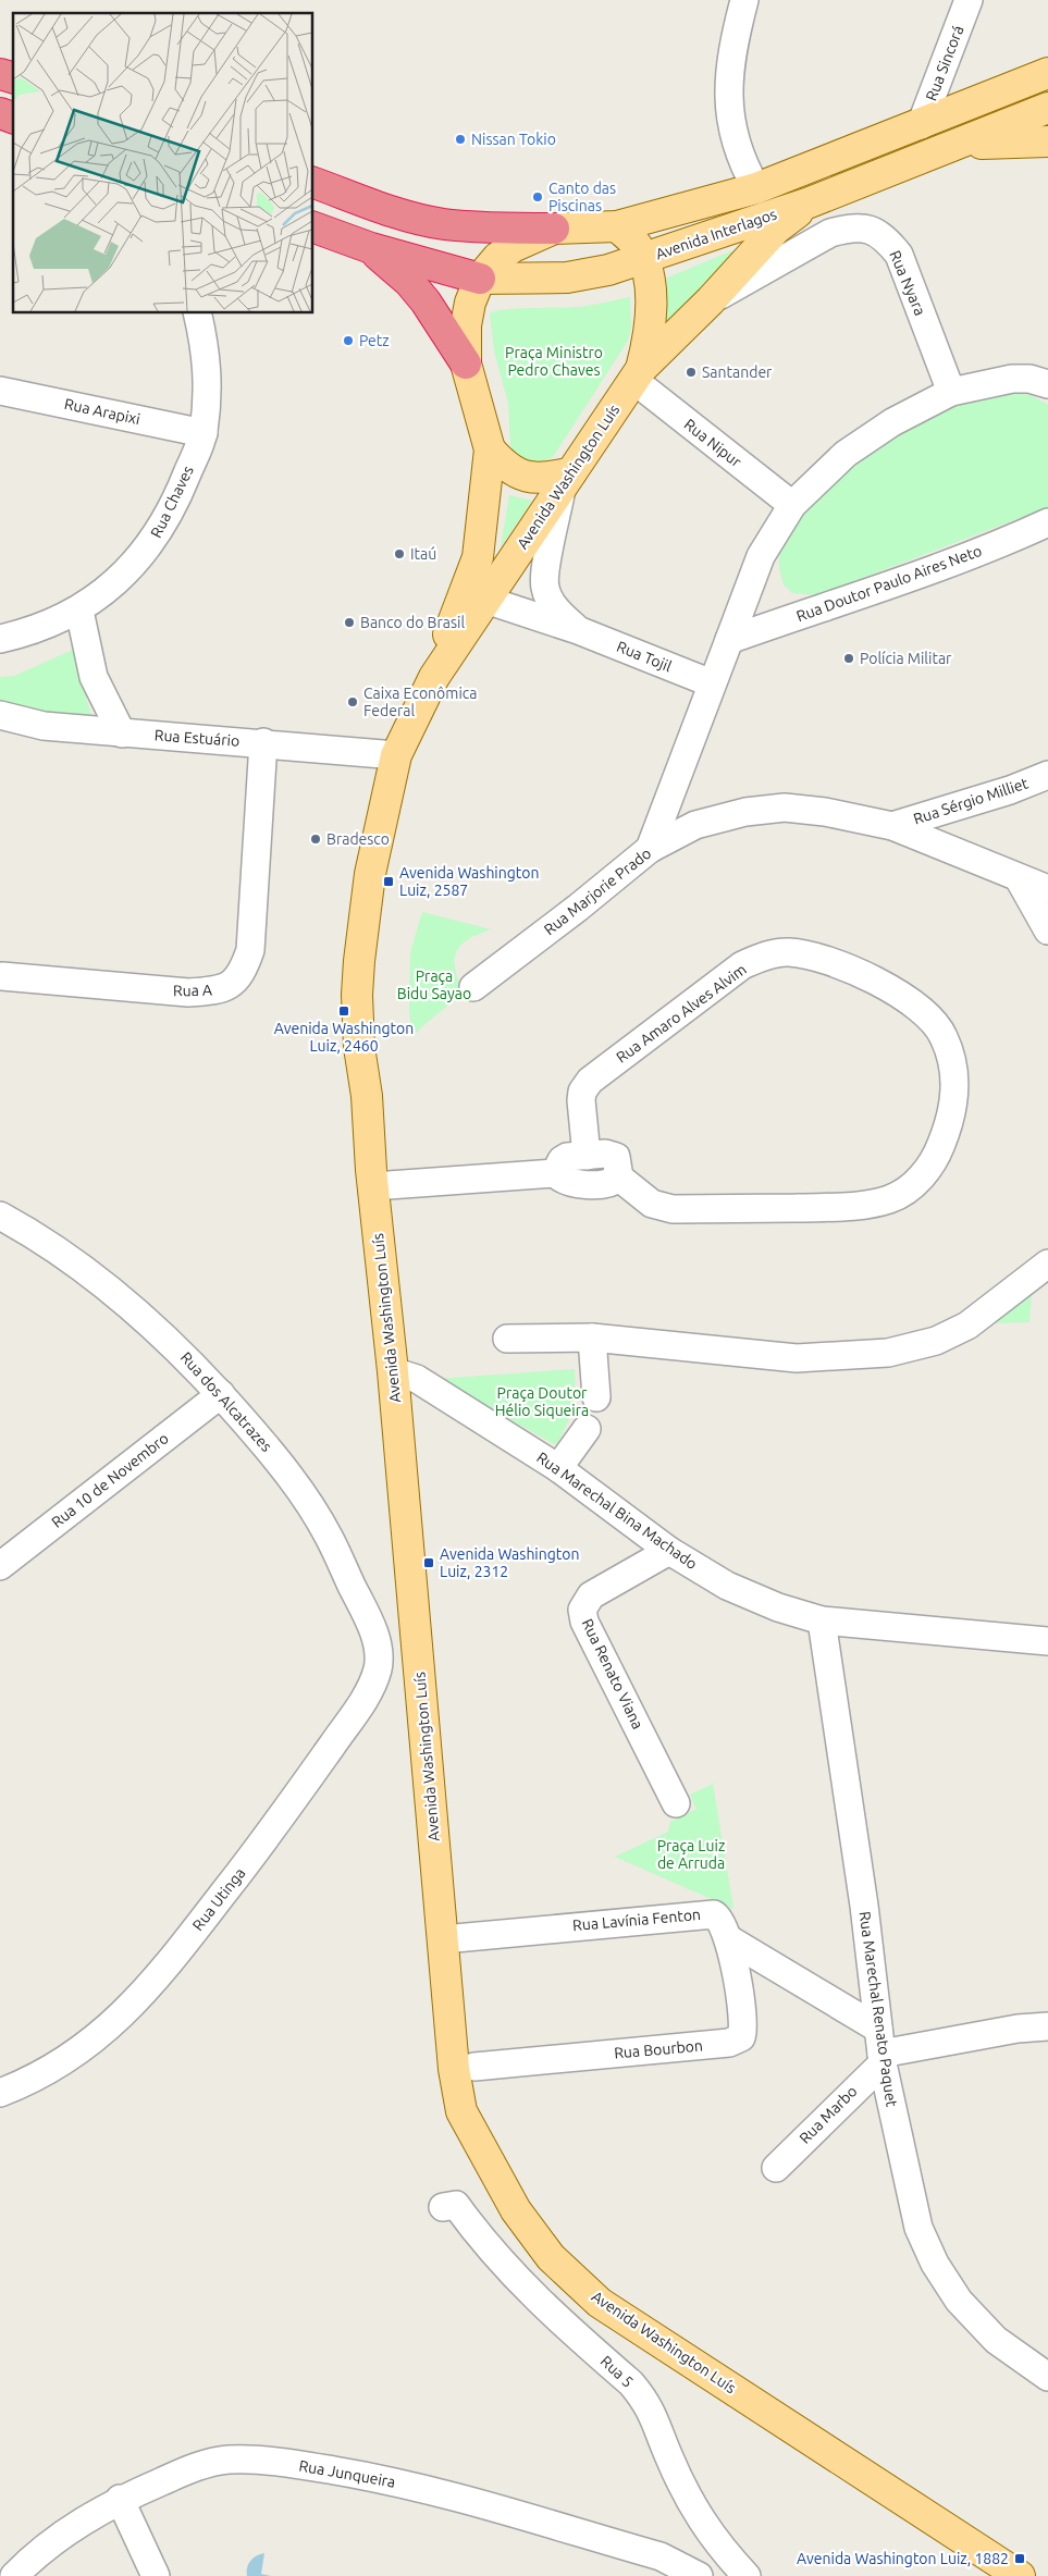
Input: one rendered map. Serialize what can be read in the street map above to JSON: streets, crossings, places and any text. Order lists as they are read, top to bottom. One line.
{"streets":{"highway":["Avenida Interlagos"],"main road":["Avenida Washington Luís"],"street":["Rua Sincorá","Rua Nyara","Rua Arapixi","Rua Nipur","Rua Chaves","Rua Doutor Paulo Aires Neto","Rua Tojil","Rua Estuário","Rua Sérgio Milliet","Rua Marjorie Prado","Rua A","Rua Amaro Alves Alvim","Rua dos Alcatrazes","Rua 10 de Novembro","Rua Marechal Bina Machado","Rua Renato Viana","Rua Utinga","Rua Lavínia Fenton","Rua Marechal Renato Paquet","Rua Bourbon","Rua Marbo","Rua 5","Rua Junqueira"]},"crossings":[["Rua Sincorá","Avenida Interlagos"],["Avenida Interlagos","Avenida Washington Luís"],["Rua Arapixi","Rua Chaves"],["Rua Nipur","Avenida Washington Luís"],["Avenida Washington Luís","Rua Tojil"],["Avenida Washington Luís","Rua Estuário"],["Avenida Washington Luís","Rua Marechal Bina Machado"],["Rua Estuário","Rua A"],["Rua Sérgio Milliet","Rua Marjorie Prado"],["Rua dos Alcatrazes","Rua 10 de Novembro"],["Rua dos Alcatrazes","Rua Utinga"],["Rua Marechal Bina Machado","Rua Renato Viana"],["Rua Marechal Bina Machado","Rua Marechal Renato Paquet"],["Rua Lavínia Fenton","Rua Marechal Renato Paquet"],["Rua Lavínia Fenton","Rua Bourbon"],["Rua Lavínia Fenton","Rua Marbo"],["Rua Marechal Renato Paquet","Rua Marbo"]],"parks":["Praça Ministro Pedro Chaves","Praça Bidu Sayao","Praça Doutor Hélio Siqueira","Praça Luiz de Arruda"],"places":{"other":["Nissan Tokio","Canto das Piscinas","Petz","Santander","Itaú","Banco do Brasil","Polícia Militar","Caixa Econômica Federal","Bradesco"],"transit":["Avenida Washington Luiz, 2587","Avenida Washington Luiz, 2460","Avenida Washington Luiz, 2312","Avenida Washington Luiz, 1882"]}}
